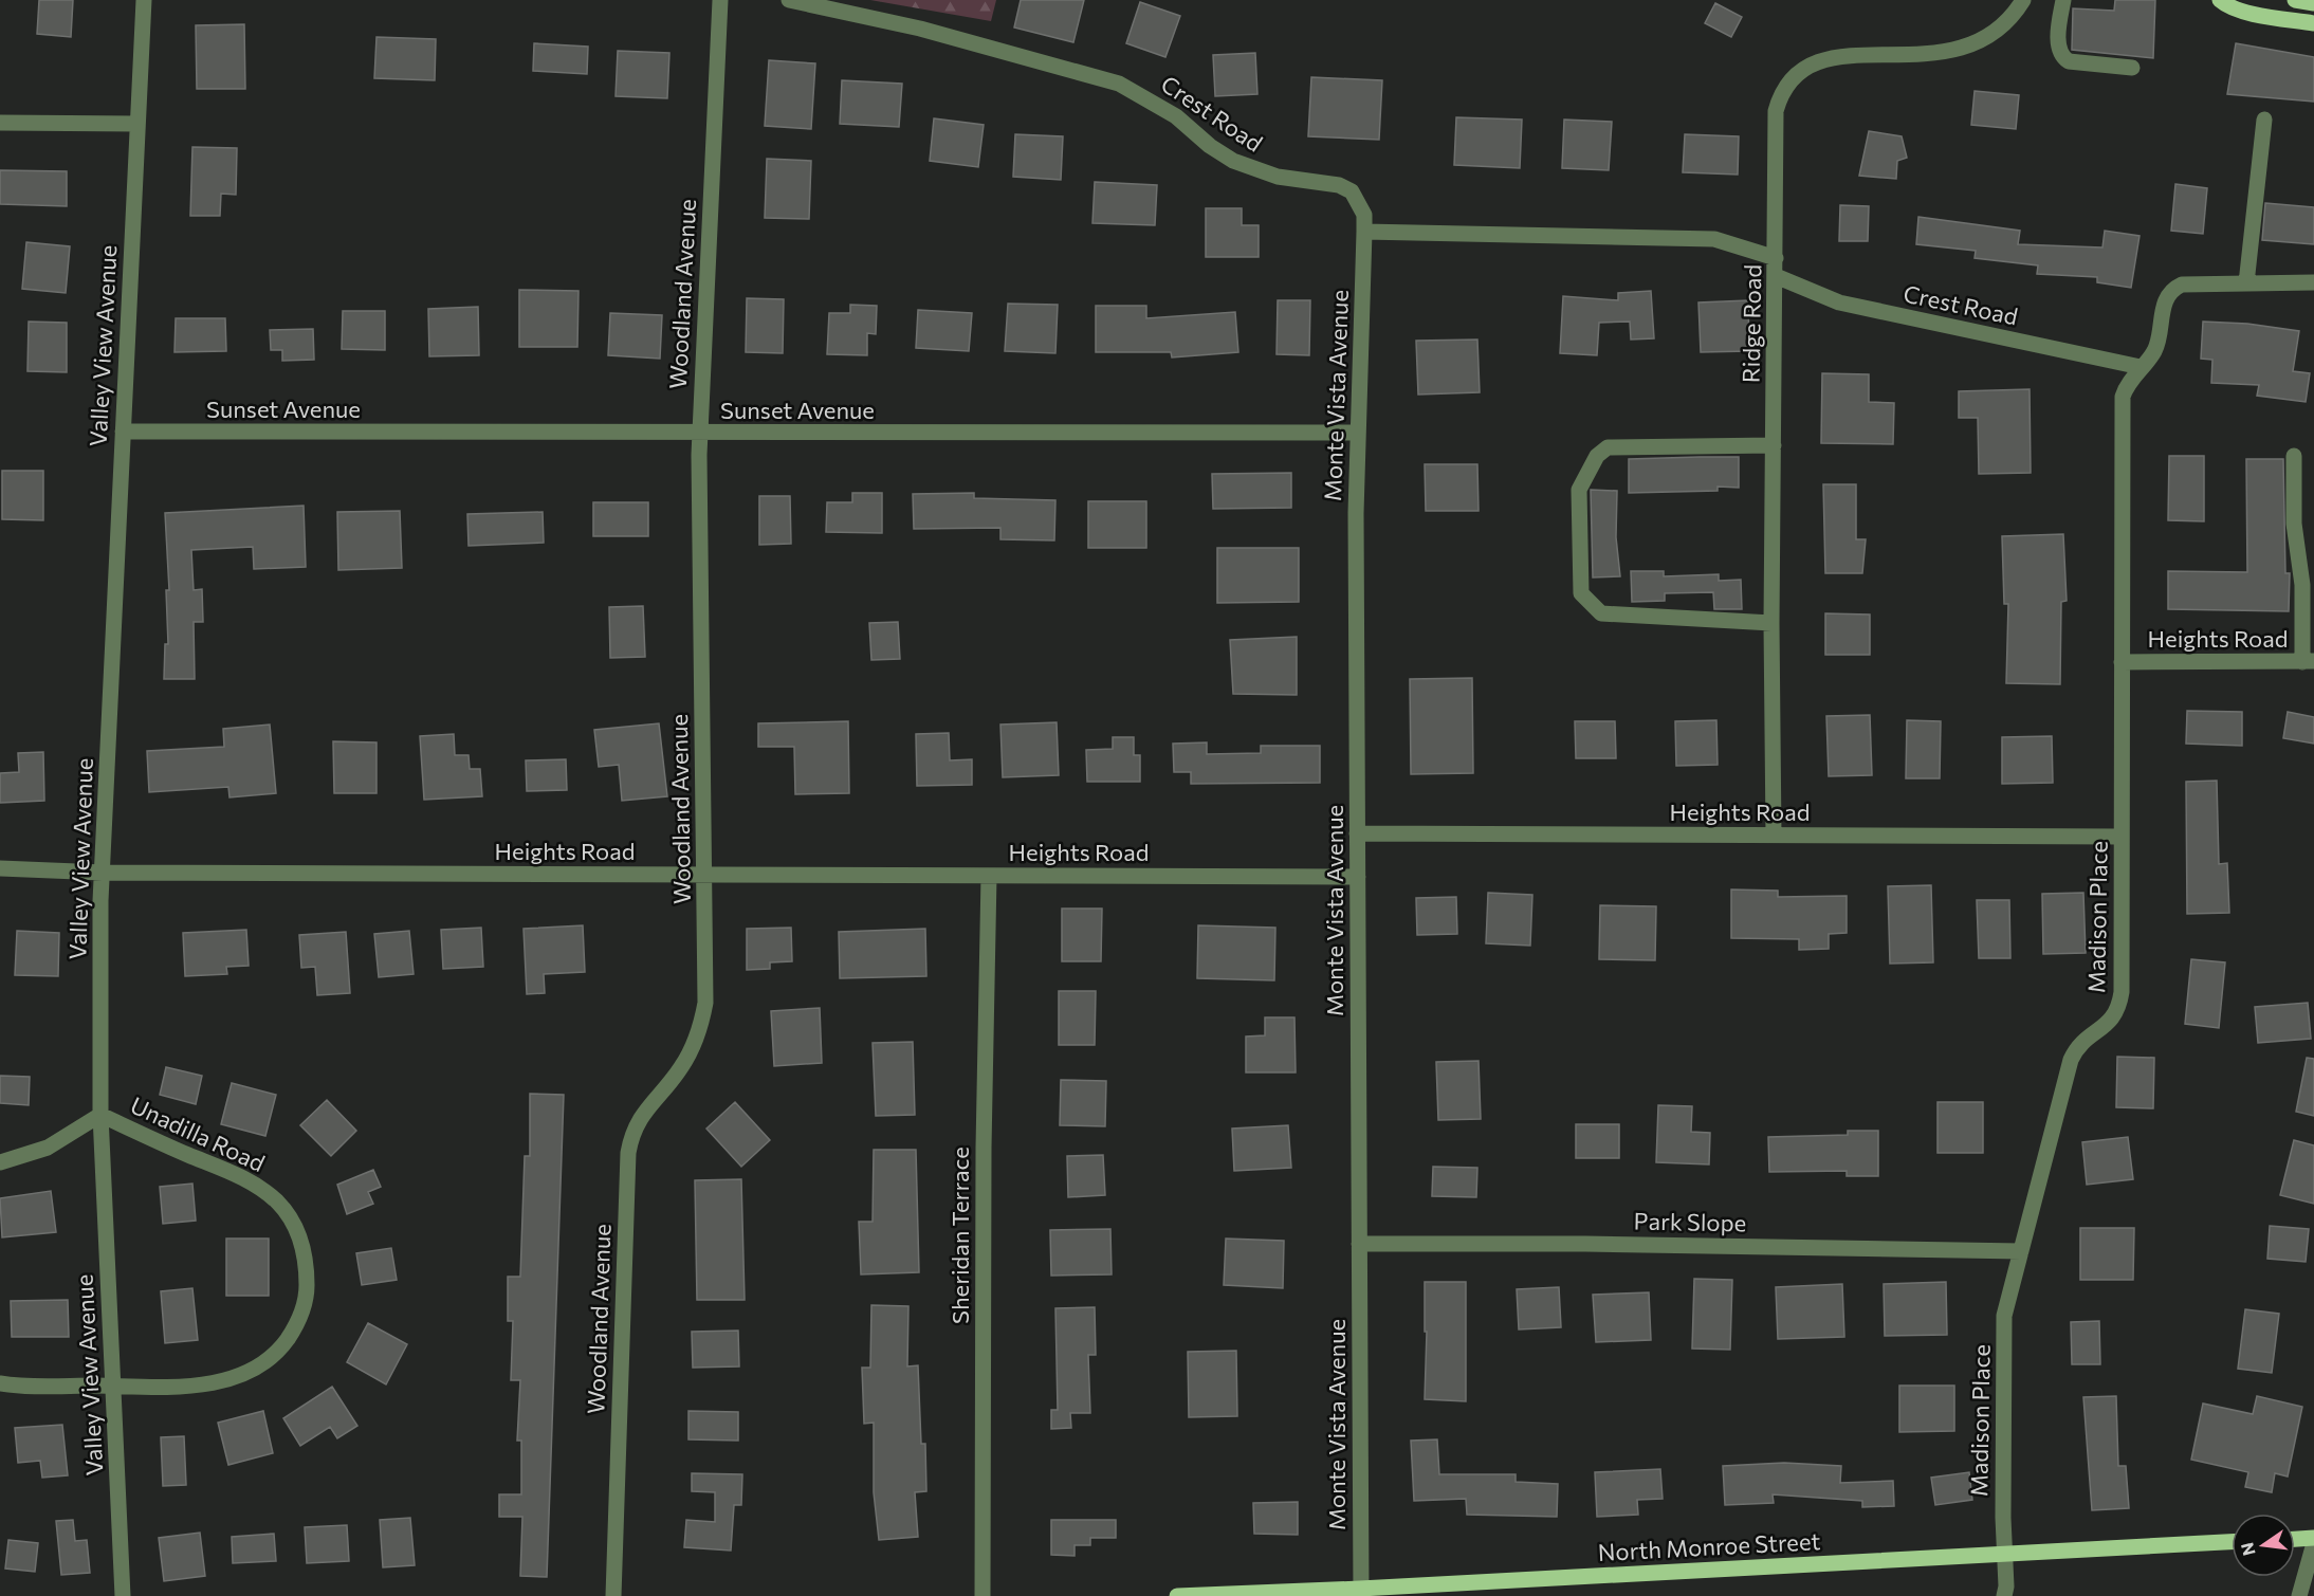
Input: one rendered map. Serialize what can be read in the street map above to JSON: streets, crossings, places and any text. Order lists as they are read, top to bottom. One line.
{"streets":{"main road":["North Monroe Street"],"street":["Crest Road","Woodland Avenue","Ridge Road","Valley View Avenue","Monte Vista Avenue","Sunset Avenue","Heights Road","Madison Place","Unadilla Road","Park Slope","Sheridan Terrace"]},"crossings":[["Crest Road","Ridge Road"],["Crest Road","Monte Vista Avenue"],["Crest Road","Madison Place"],["Woodland Avenue","Sunset Avenue"],["Woodland Avenue","Heights Road"],["Ridge Road","Heights Road"],["Valley View Avenue","Sunset Avenue"],["Valley View Avenue","Heights Road"],["Valley View Avenue","Unadilla Road"],["Monte Vista Avenue","Sunset Avenue"],["Monte Vista Avenue","Heights Road"],["Monte Vista Avenue","Park Slope"],["Monte Vista Avenue","North Monroe Street"],["Heights Road","Madison Place"],["Heights Road","Sheridan Terrace"],["Madison Place","Park Slope"],["Madison Place","North Monroe Street"]],"north":"left"}
